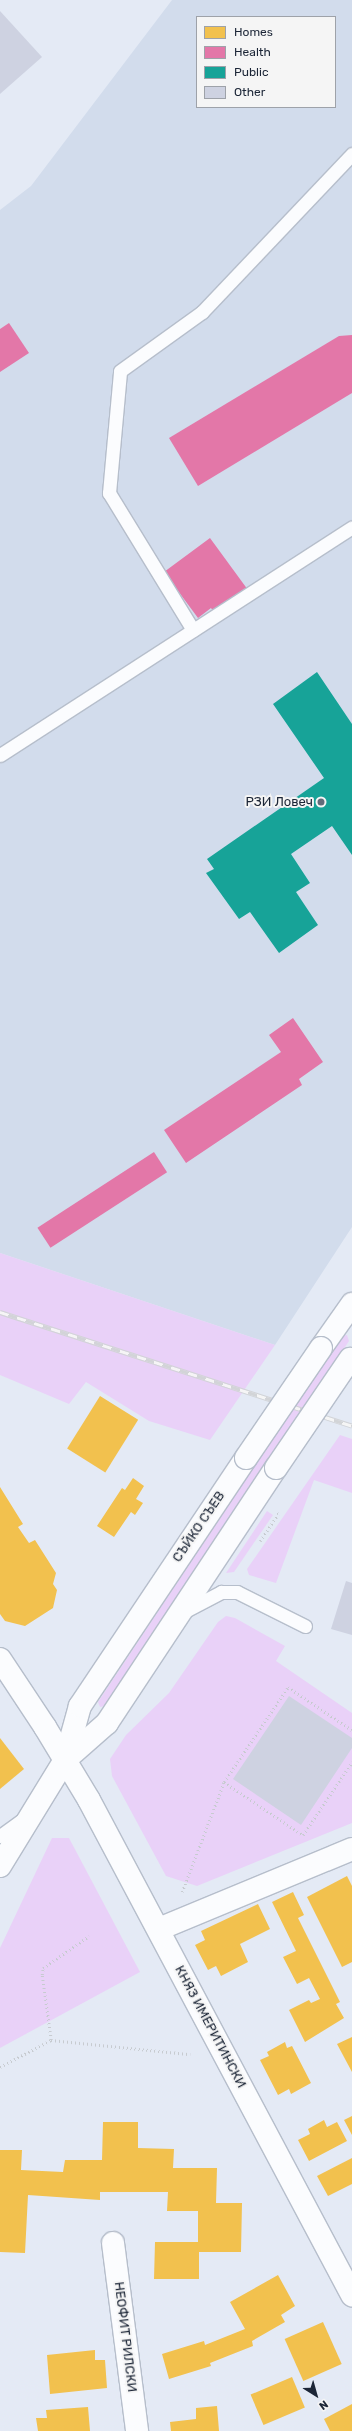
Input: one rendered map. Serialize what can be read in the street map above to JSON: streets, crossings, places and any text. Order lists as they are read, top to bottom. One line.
{"streets":{"street":["СЪЙКО СЪЕВ","КНЯЗ ИМЕРИТИНСКИ","НЕОФИТ РИЛСКИ"]},"crossings":[["СЪЙКО СЪЕВ","КНЯЗ ИМЕРИТИНСКИ"]],"places":["РЗИ Ловеч"],"legend":["Homes","Health","Public","Other"],"north":"bottom right"}
